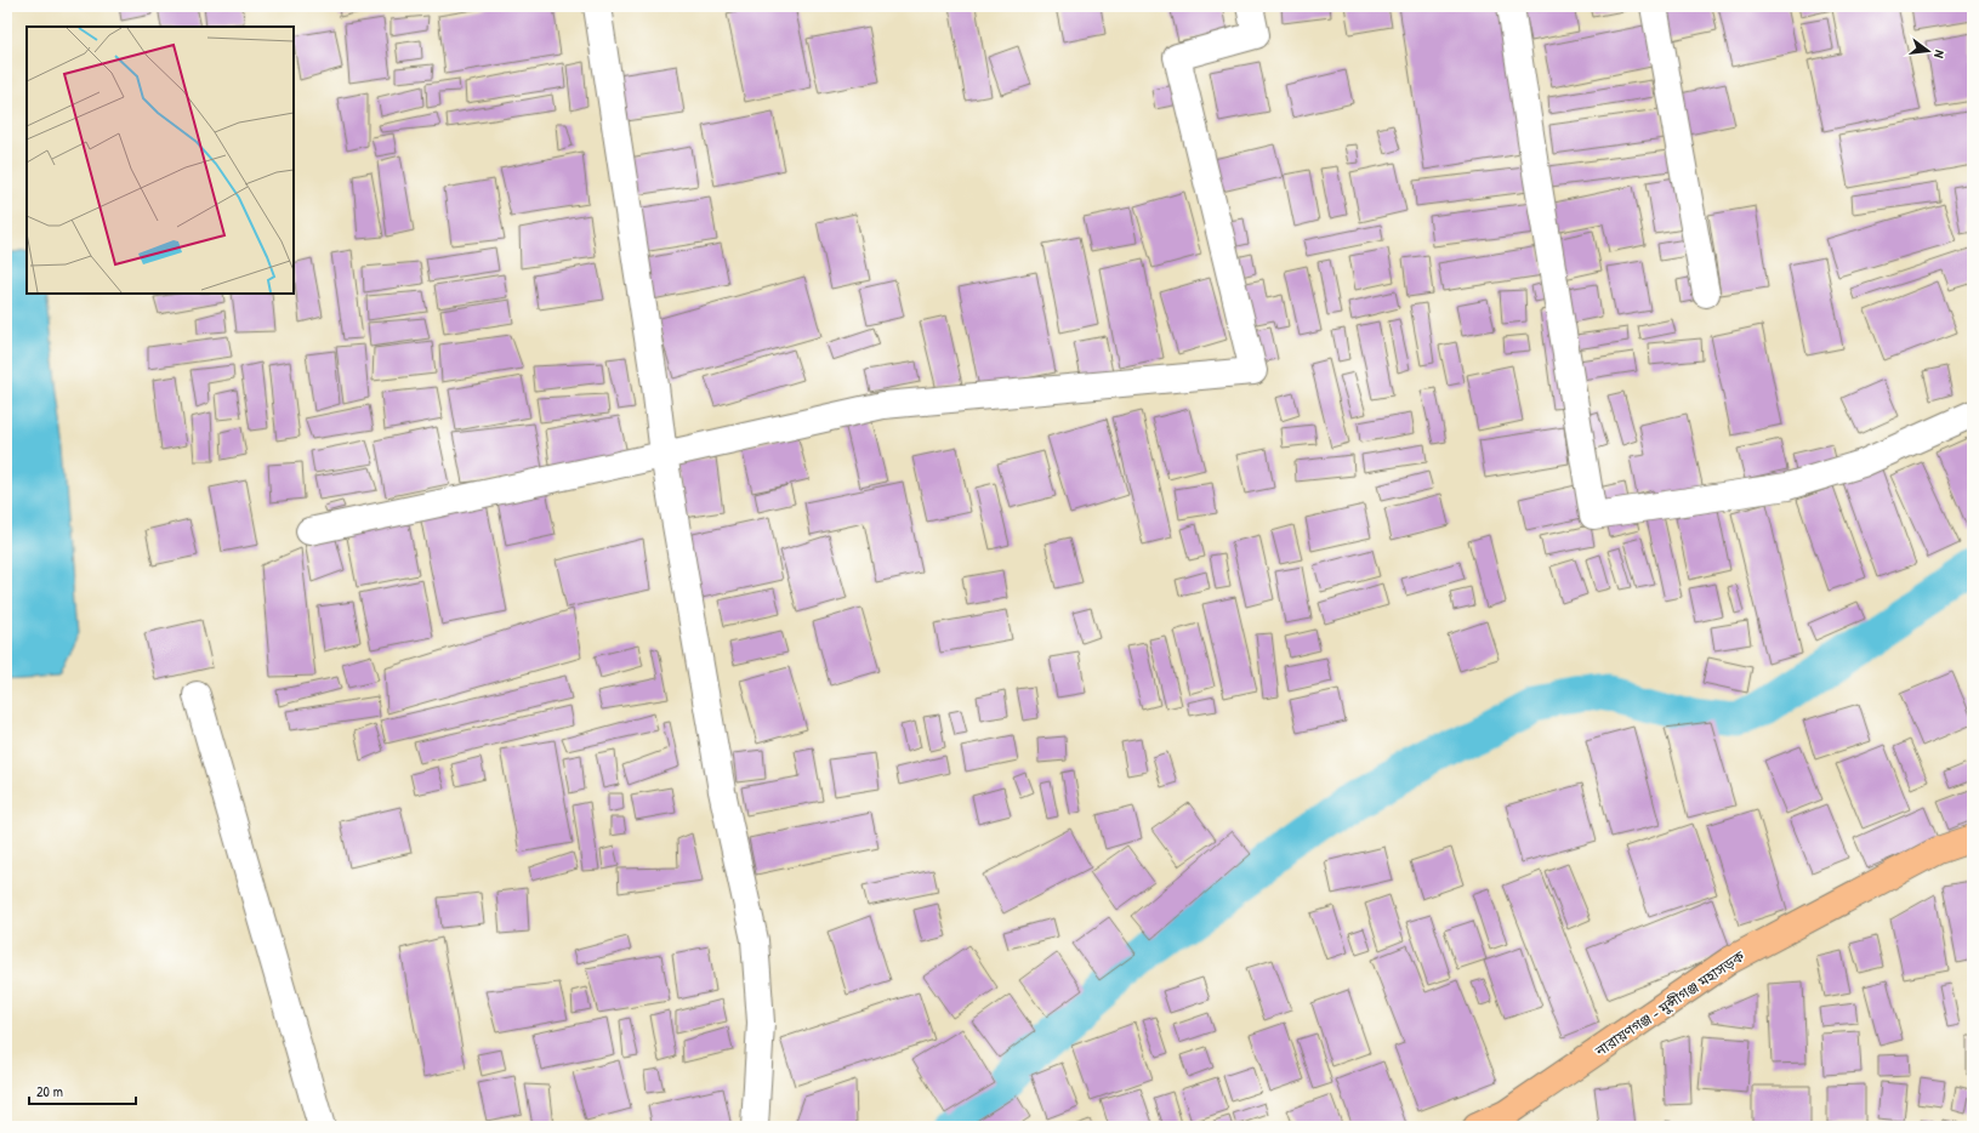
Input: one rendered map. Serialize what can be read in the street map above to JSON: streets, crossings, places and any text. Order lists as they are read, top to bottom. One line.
{"streets":{"main road":["নারায়ণগঞ্জ - মুন্সীগঞ্জ মহাসড়ক"]},"scale_bar":"20 m","north":"right"}
